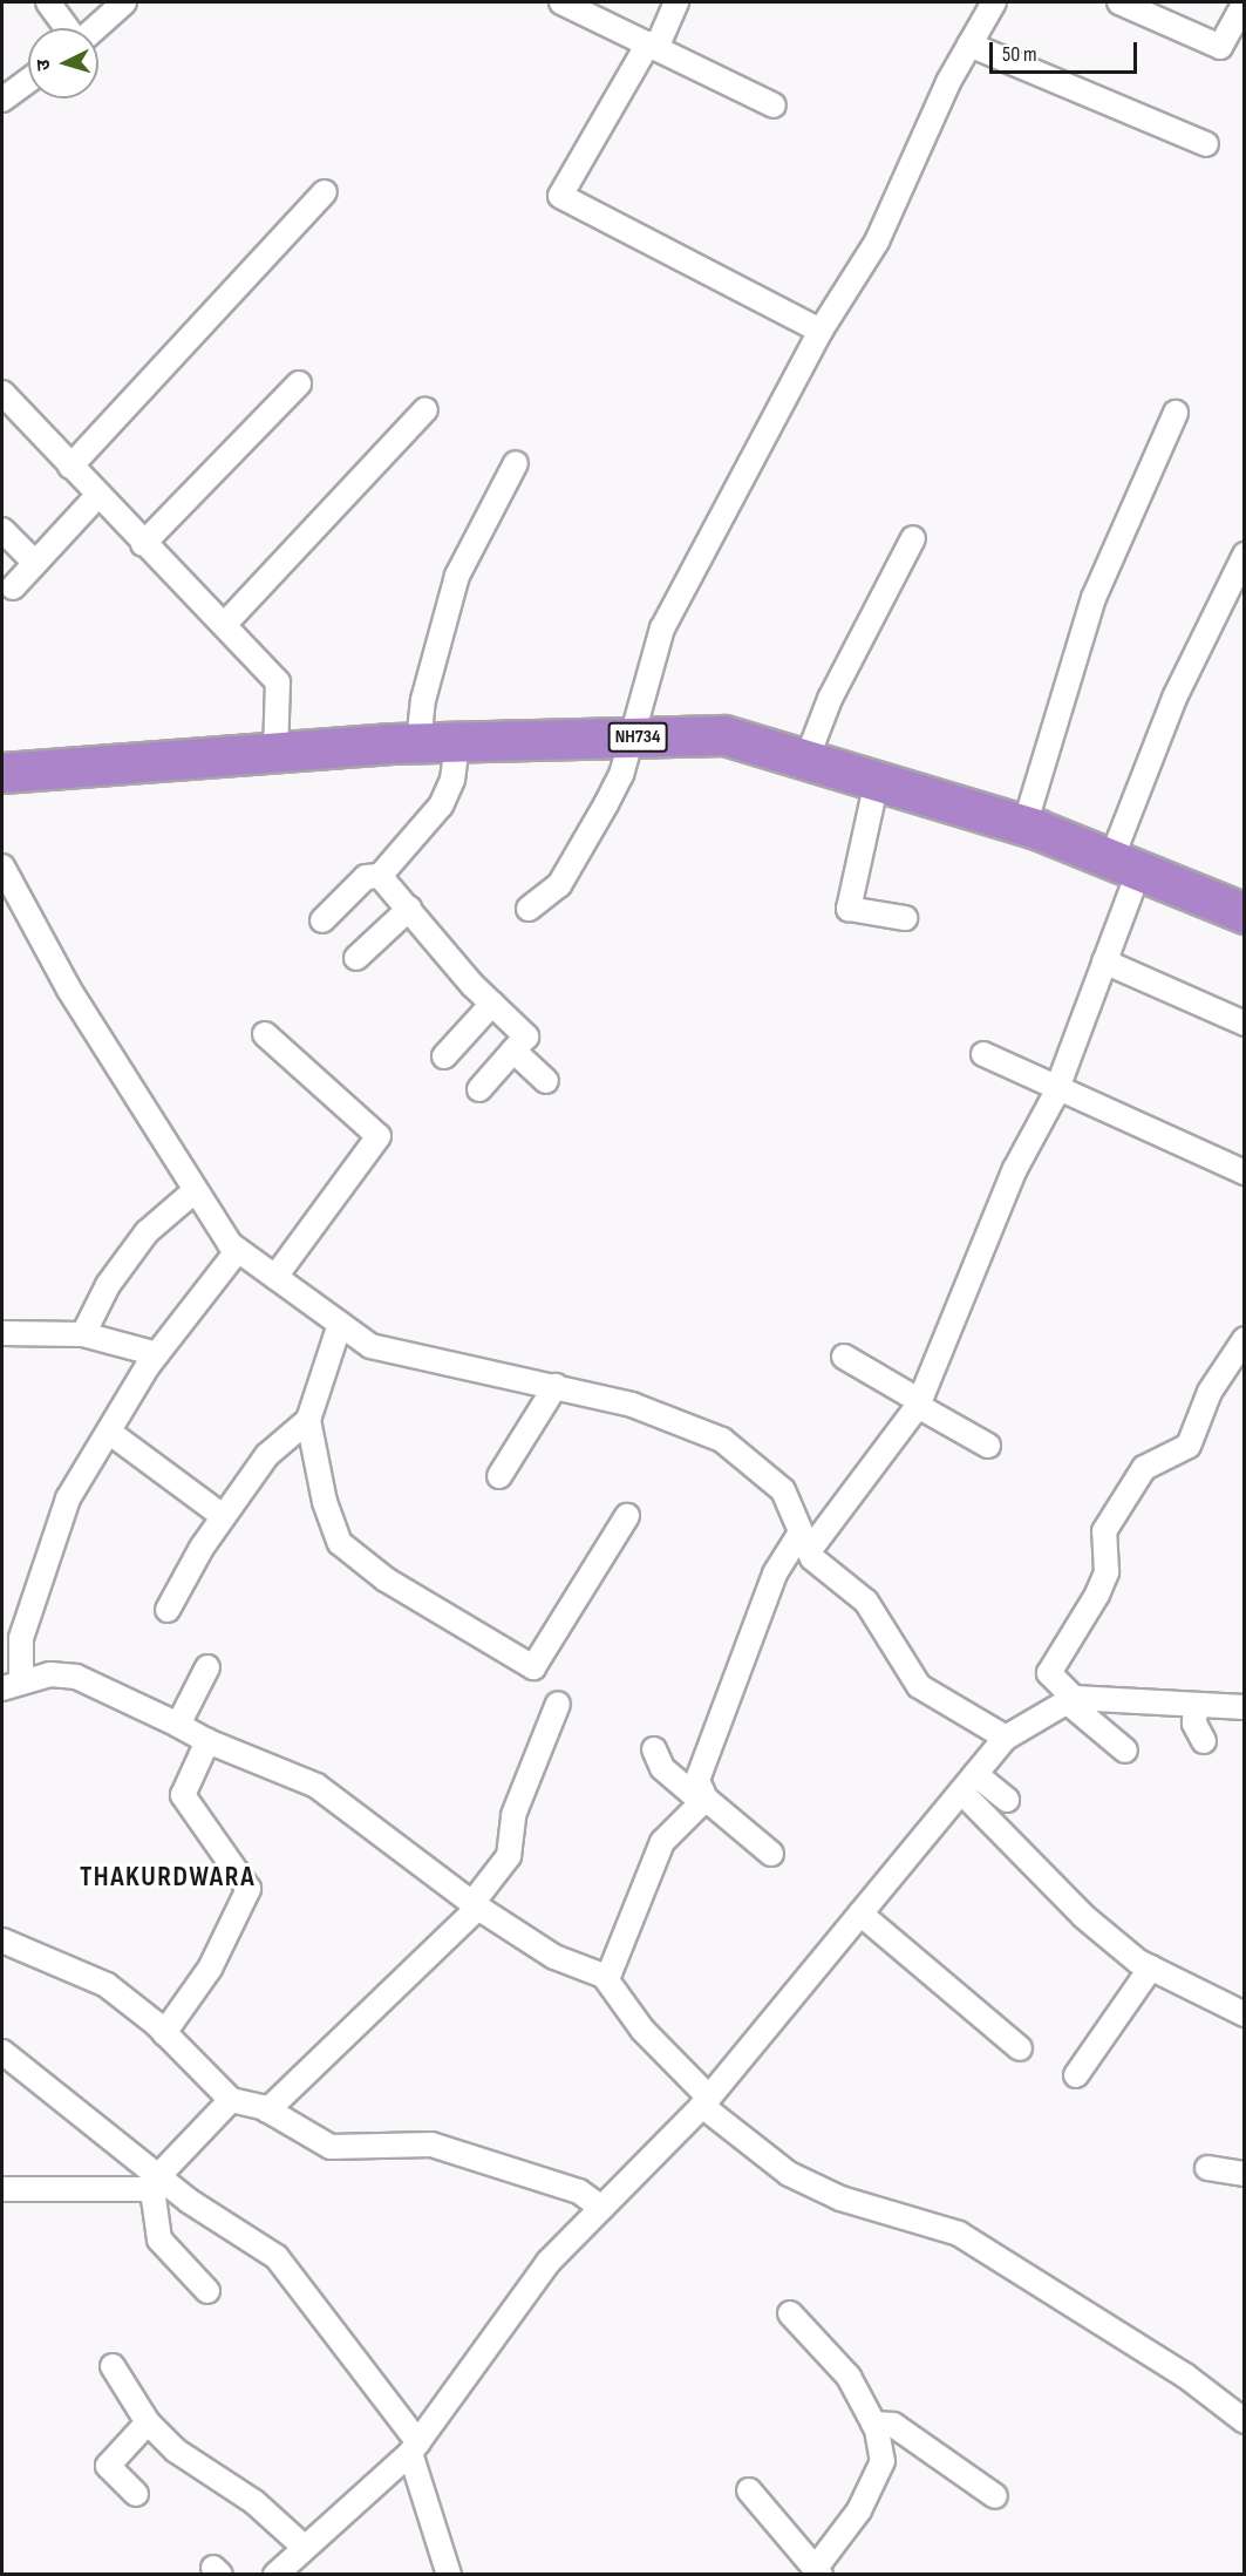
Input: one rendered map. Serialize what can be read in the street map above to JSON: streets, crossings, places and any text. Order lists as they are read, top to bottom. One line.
{"streets":{"highway":["NH734"]},"districts":["THAKURDWARA"],"scale_bar":"50 m","north":"left"}
